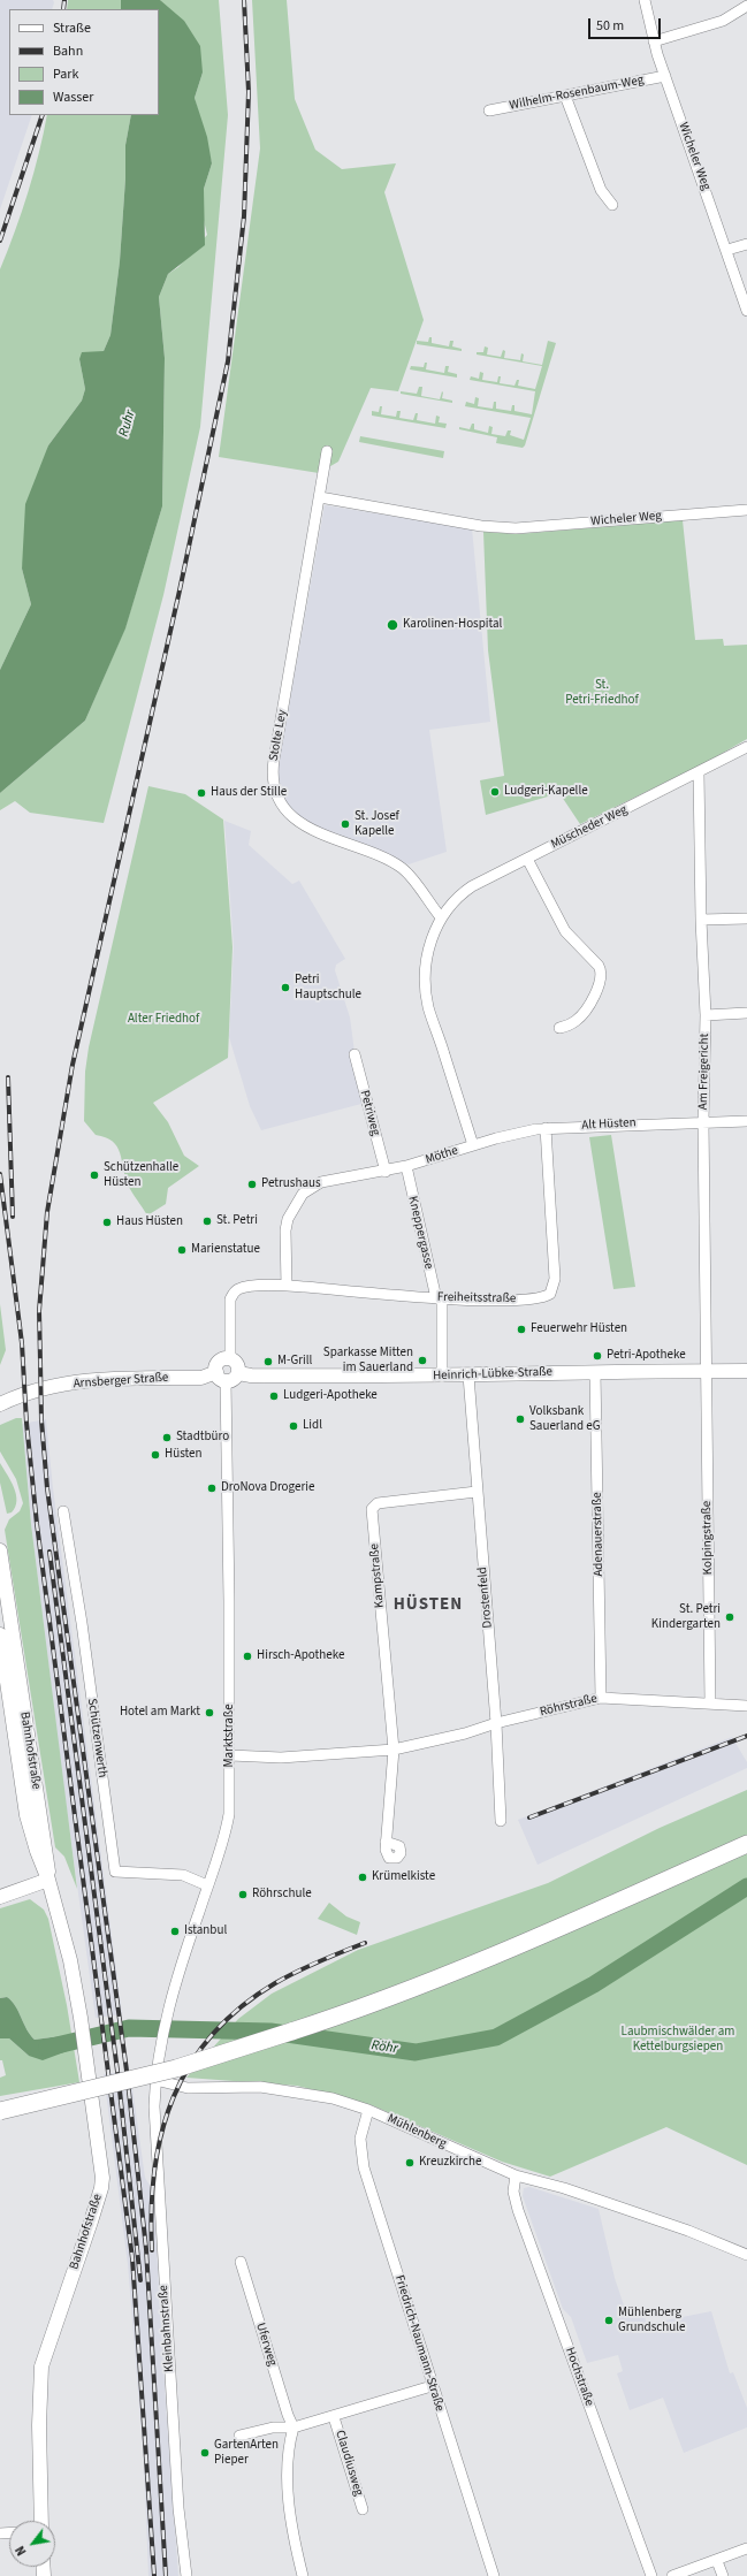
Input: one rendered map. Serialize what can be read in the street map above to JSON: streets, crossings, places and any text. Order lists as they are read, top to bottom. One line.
{"streets":{"street":["Wilhelm-Rosenbaum-Weg","Wicheler Weg","Stolte Ley","Müscheder Weg","Am Freigericht","Petriweg","Alt Hüsten","Möthe","Kneppergasse","Freiheitsstraße","Heinrich-Lübke-Straße","Arnsberger Straße","Adenauerstraße","Kolpingstraße","Kampstraße","Drostenfeld","Röhrstraße","Marktstraße","Schützenwerth","Bahnhofstraße","Mühlenberg","Kleinbahnstraße","Friedrich-Naumann-Straße","Uferweg","Hochstraße","Claudiusweg"]},"crossings":[["Wilhelm-Rosenbaum-Weg","Wicheler Weg"],["Wicheler Weg","Stolte Ley"],["Stolte Ley","Müscheder Weg"],["Stolte Ley","Möthe"],["Müscheder Weg","Am Freigericht"],["Müscheder Weg","Möthe"],["Am Freigericht","Alt Hüsten"],["Am Freigericht","Heinrich-Lübke-Straße"],["Am Freigericht","Kolpingstraße"],["Petriweg","Möthe"],["Alt Hüsten","Möthe"],["Alt Hüsten","Freiheitsstraße"],["Möthe","Kneppergasse"],["Möthe","Freiheitsstraße"],["Kneppergasse","Freiheitsstraße"],["Kneppergasse","Heinrich-Lübke-Straße"],["Freiheitsstraße","Heinrich-Lübke-Straße"],["Freiheitsstraße","Arnsberger Straße"],["Freiheitsstraße","Marktstraße"],["Heinrich-Lübke-Straße","Arnsberger Straße"],["Heinrich-Lübke-Straße","Adenauerstraße"],["Heinrich-Lübke-Straße","Kolpingstraße"],["Heinrich-Lübke-Straße","Drostenfeld"],["Heinrich-Lübke-Straße","Marktstraße"],["Arnsberger Straße","Marktstraße"],["Adenauerstraße","Röhrstraße"],["Kolpingstraße","Röhrstraße"],["Kampstraße","Drostenfeld"],["Kampstraße","Röhrstraße"],["Drostenfeld","Röhrstraße"],["Röhrstraße","Marktstraße"],["Marktstraße","Schützenwerth"],["Marktstraße","Mühlenberg"],["Marktstraße","Kleinbahnstraße"],["Mühlenberg","Kleinbahnstraße"],["Mühlenberg","Friedrich-Naumann-Straße"],["Mühlenberg","Hochstraße"]],"districts":["HÜSTEN"],"water":["Ruhr","Röhr"],"parks":["St. Petri-Friedhof","Alter Friedhof","Laubmischwälder am Kettelburgsiepen"],"places":["Karolinen-Hospital","Ludgeri-Kapelle","Haus der Stille","St. Josef Kapelle","Petri Hauptschule","Schützenhalle Hüsten","Petrushaus","St. Petri","Haus Hüsten","Marienstatue","Feuerwehr Hüsten","Petri-Apotheke","Sparkasse Mitten im Sauerland","M-Grill","Ludgeri-Apotheke","Volksbank Sauerland eG","Lidl","Stadtbüro","Hüsten","DroNova Drogerie","St. Petri Kindergarten","Hirsch-Apotheke","Hotel am Markt","Krümelkiste","Röhrschule","Istanbul","Kreuzkirche","Mühlenberg Grundschule","GartenArten Pieper"],"legend":["Straße","Bahn","Park","Wasser"],"scale_bar":"50 m","north":"bottom left"}
